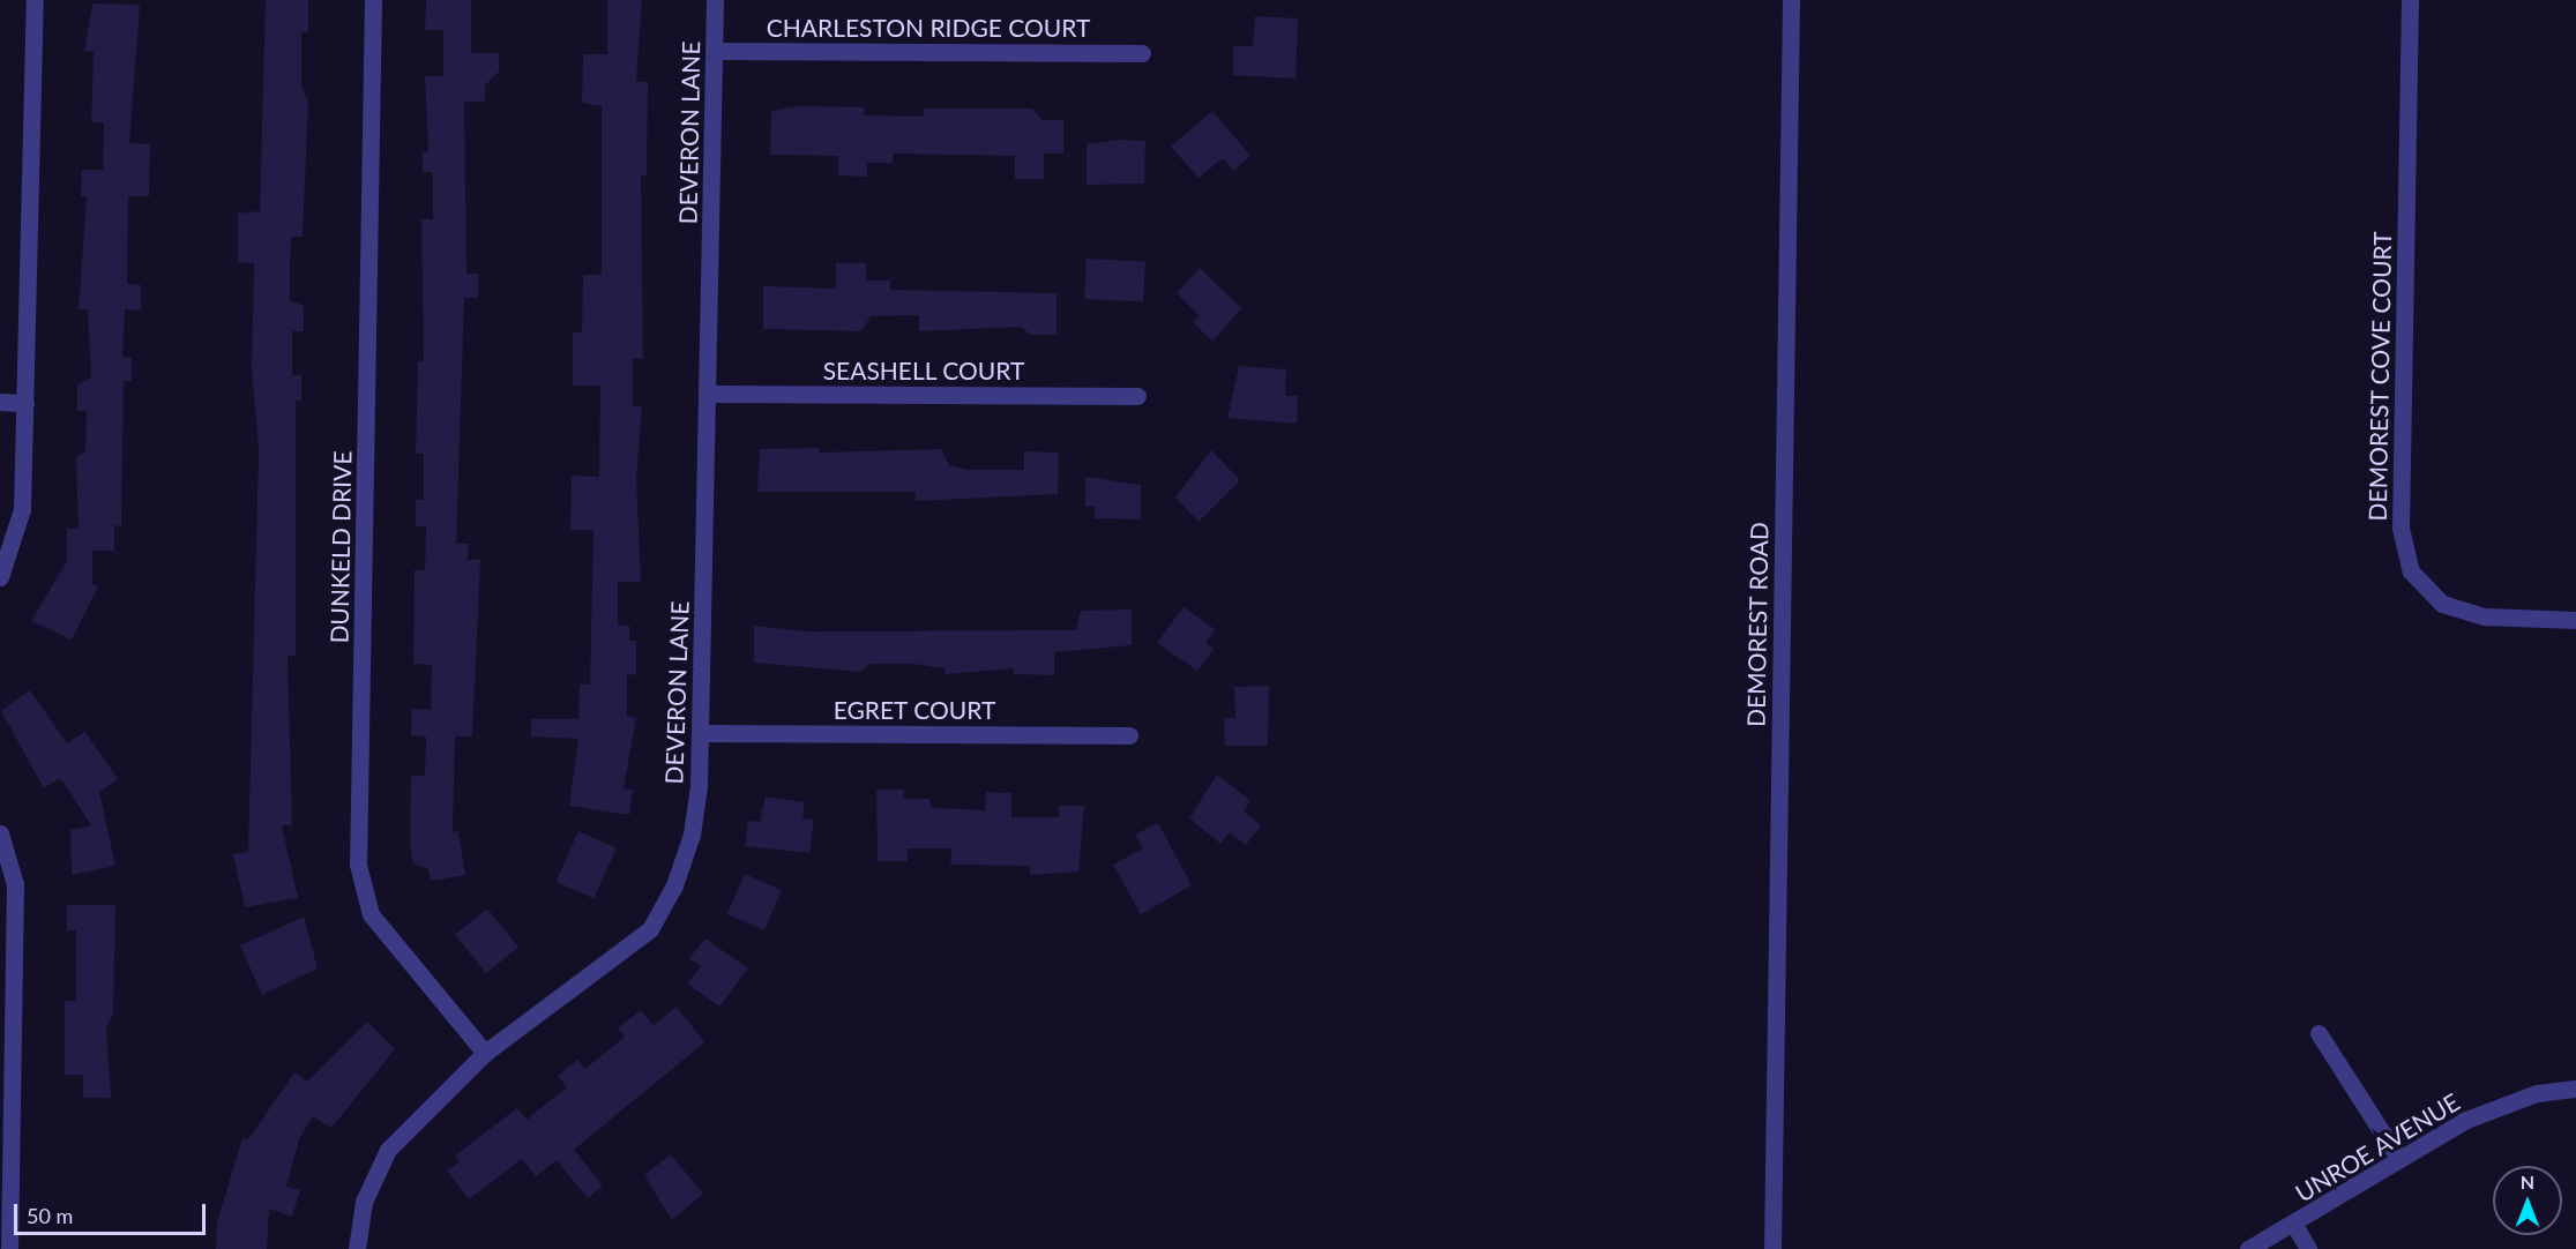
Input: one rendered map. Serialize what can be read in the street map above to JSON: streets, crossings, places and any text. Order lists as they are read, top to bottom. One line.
{"streets":{"street":["CHARLESTON RIDGE COURT","DEVERON LANE","SEASHELL COURT","DEMOREST COVE COURT","DUNKELD DRIVE","DEMOREST ROAD","EGRET COURT","UNROE AVENUE"]},"crossings":[["CHARLESTON RIDGE COURT","DEVERON LANE"],["DEVERON LANE","SEASHELL COURT"],["DEVERON LANE","DUNKELD DRIVE"],["DEVERON LANE","EGRET COURT"]],"scale_bar":"50 m","north":"top"}
